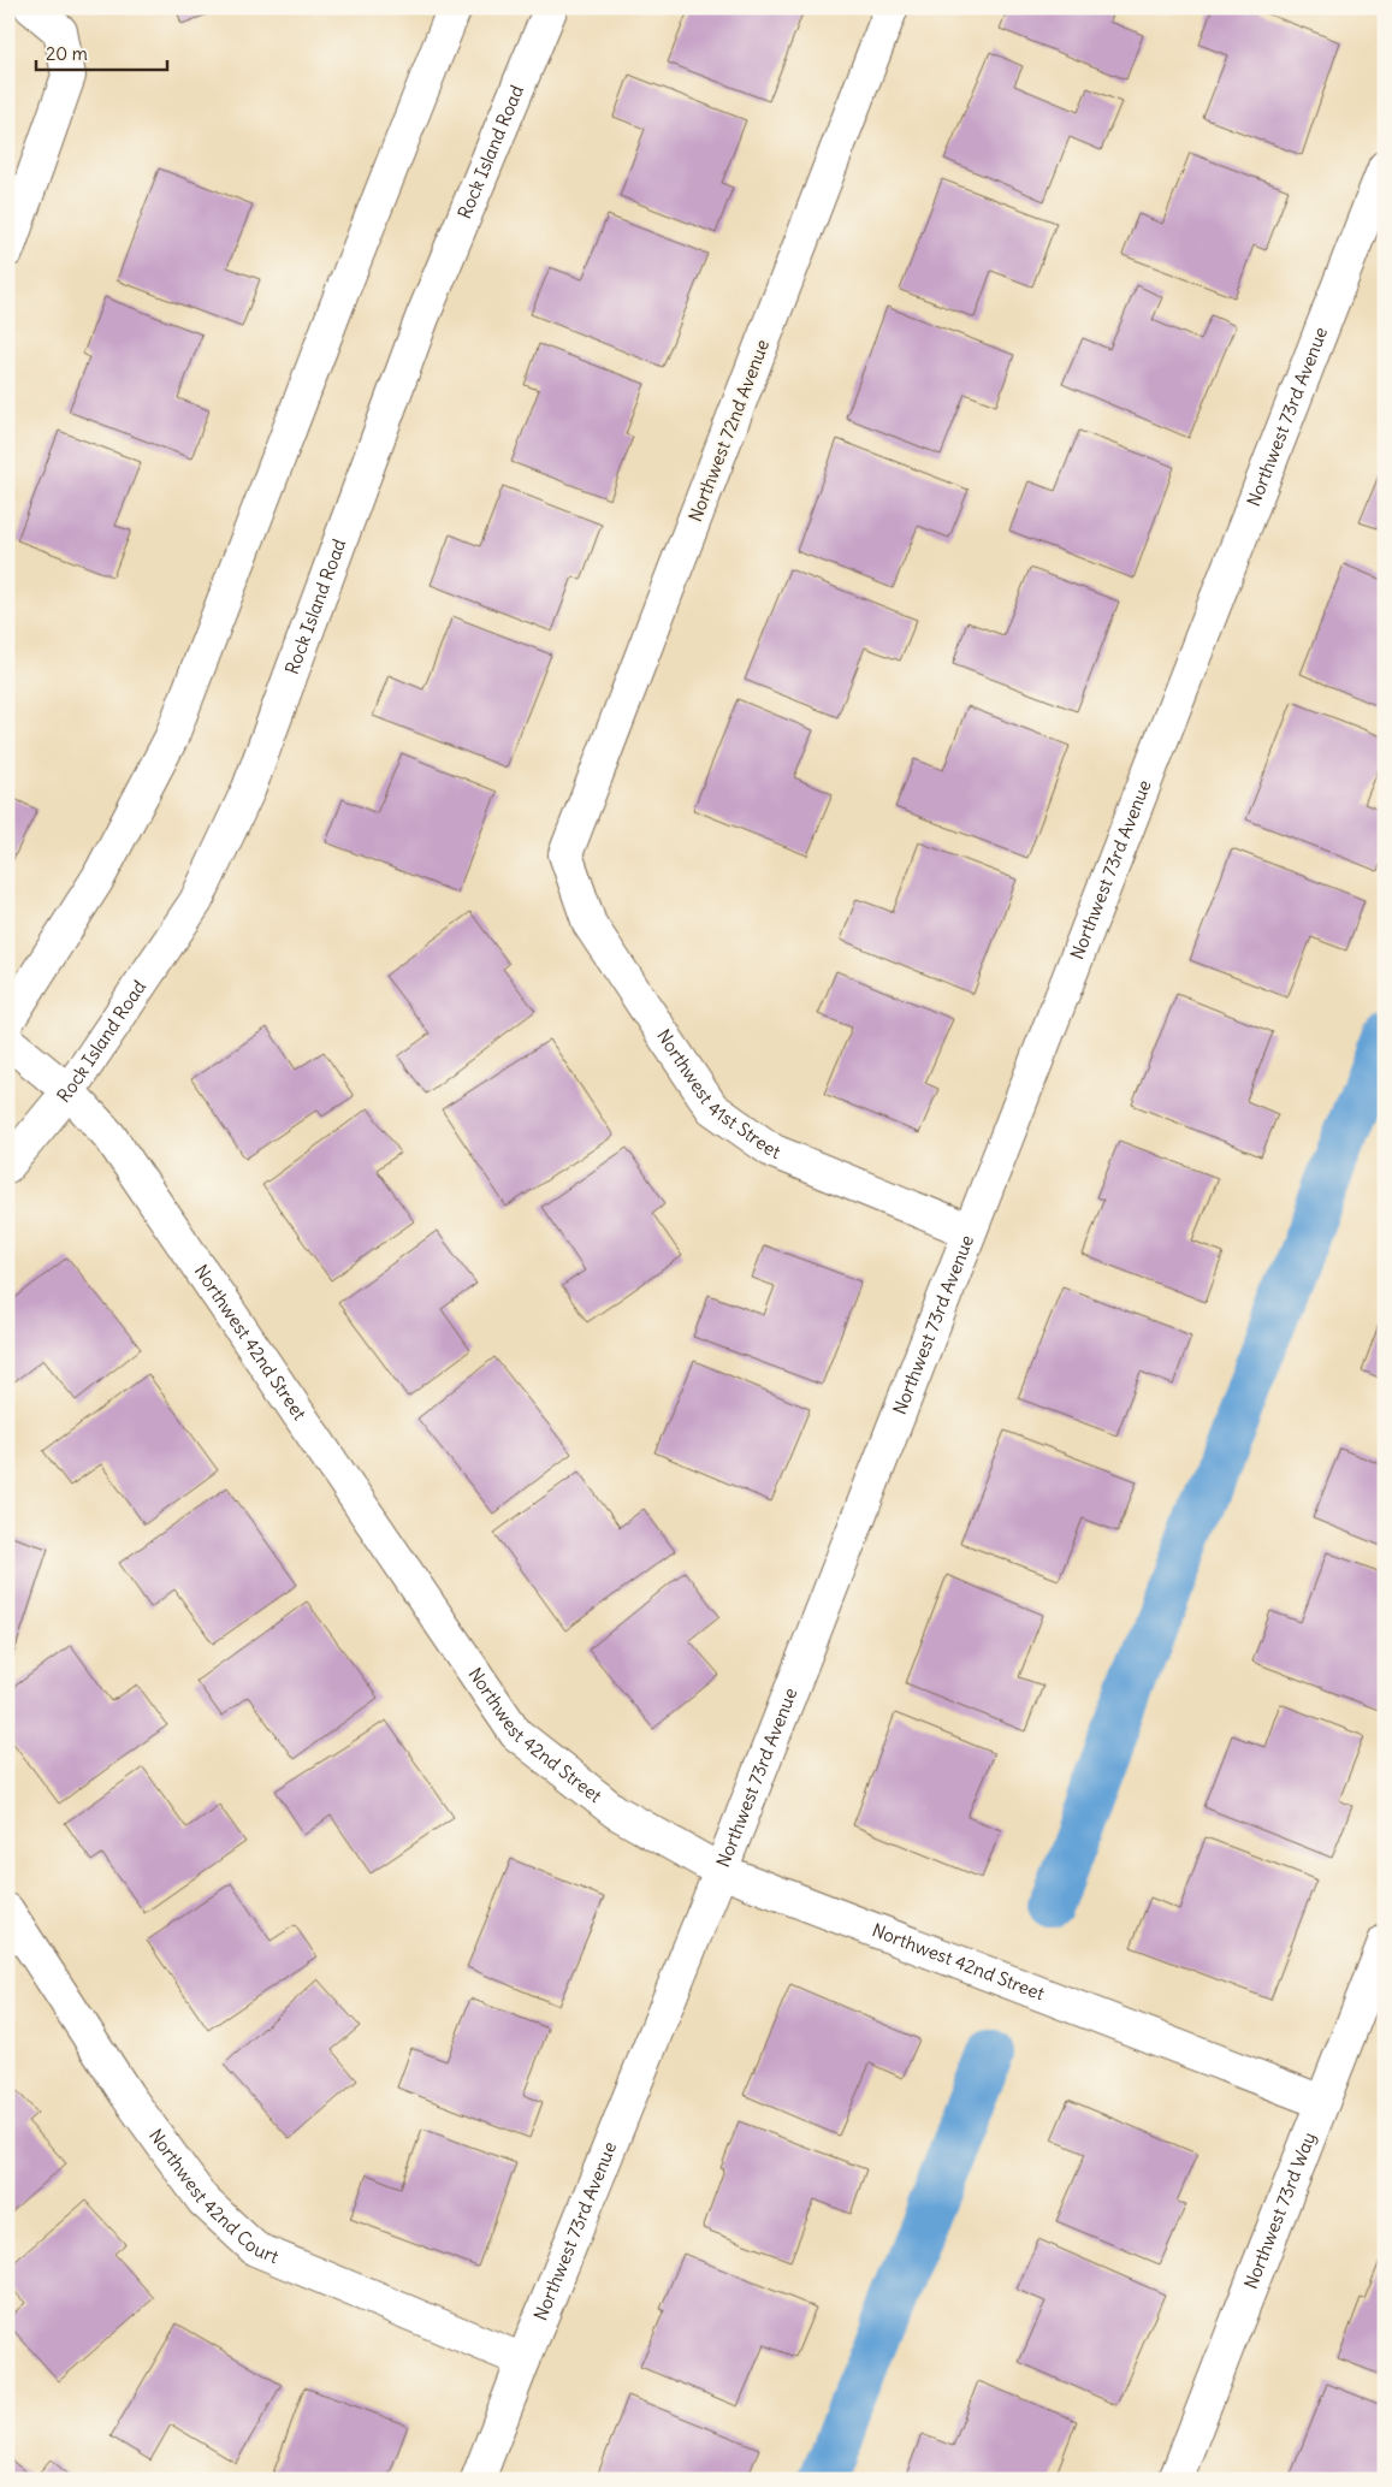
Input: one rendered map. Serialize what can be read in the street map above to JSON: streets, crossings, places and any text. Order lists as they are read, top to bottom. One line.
{"streets":{"street":["Rock Island Road","Northwest 73rd Avenue","Northwest 72nd Avenue","Northwest 41st Street","Northwest 42nd Street","Northwest 42nd Court","Northwest 73rd Way"]},"crossings":[["Rock Island Road","Northwest 42nd Street"],["Northwest 73rd Avenue","Northwest 41st Street"],["Northwest 73rd Avenue","Northwest 42nd Street"],["Northwest 73rd Avenue","Northwest 42nd Court"],["Northwest 72nd Avenue","Northwest 41st Street"],["Northwest 42nd Street","Northwest 73rd Way"]],"scale_bar":"20 m"}
